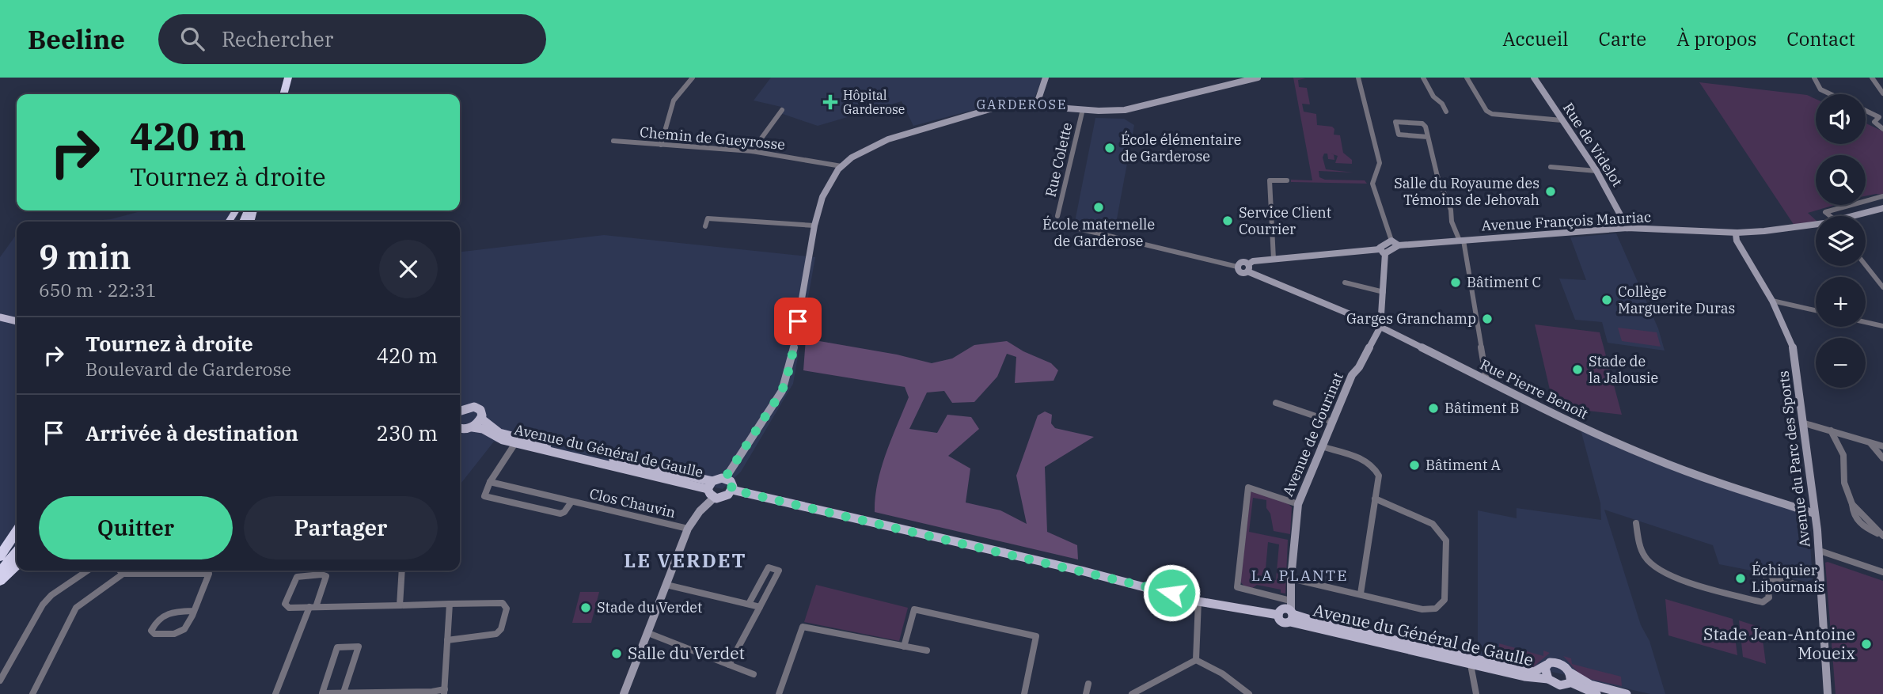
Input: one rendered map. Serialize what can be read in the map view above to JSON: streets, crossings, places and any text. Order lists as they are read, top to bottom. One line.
{"streets":{"main road":["Avenue du Général de Gaulle"],"street":["Chemin de Gueyrosse","Rue de Videlot","Rue Colette","Avenue François Mauriac","Rue Pierre Benoît","Avenue de Gourinat","Avenue du Parc des Sports","Clos Chauvin"]},"crossings":[["Rue de Videlot","Avenue François Mauriac"],["Avenue François Mauriac","Rue Pierre Benoît"],["Avenue François Mauriac","Avenue de Gourinat"],["Avenue François Mauriac","Avenue du Parc des Sports"],["Rue Pierre Benoît","Avenue de Gourinat"],["Rue Pierre Benoît","Avenue du Parc des Sports"],["Avenue de Gourinat","Avenue du Général de Gaulle"]],"districts":["GARDEROSE","LE VERDET","LA PLANTE"],"places":{"health":["Hôpital Garderose"],"other":["École élémentaire de Garderose","Salle du Royaume des Témoins de Jehovah","École maternelle de Garderose","Service Client Courrier","Bâtiment C","Collège Marguerite Duras","Garges Granchamp","Stade de la Jalousie","Bâtiment B","Bâtiment A","Échiquier Libournais","Stade du Verdet","Stade Jean-Antoine Moueix","Salle du Verdet"]},"page":{"header":"Beeline","search":"Rechercher","nav":["Accueil","Carte","À propos","Contact"],"map_buttons":["+","−"],"turn":["420 m","Tournez à droite"],"heading":["9 min","650 m · 22:31"],"list":[{"name":"Tournez à droite","note":"Boulevard de Garderose","value":"420 m"},{"name":"Arrivée à destination","value":"230 m"}],"buttons":["Quitter","Partager"]}}
